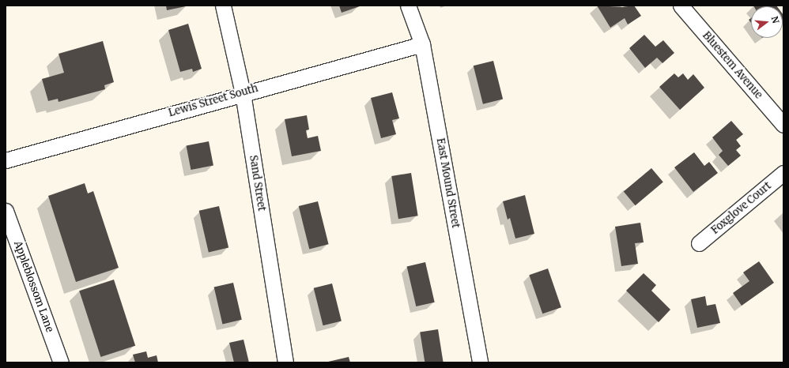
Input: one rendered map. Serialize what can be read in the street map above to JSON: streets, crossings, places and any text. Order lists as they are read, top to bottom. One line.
{"streets":{"street":["Bluestem Avenue","Lewis Street South","Sand Street","East Mound Street","Foxglove Court","Appleblossom Lane"]},"crossings":[["Lewis Street South","Sand Street"],["Lewis Street South","East Mound Street"]],"north":"right"}
